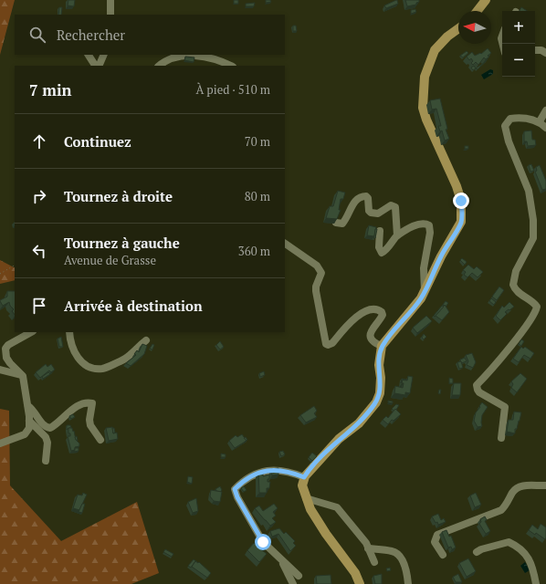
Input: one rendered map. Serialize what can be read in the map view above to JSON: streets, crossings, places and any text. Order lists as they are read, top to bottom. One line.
{"north":"left","page":{"map_buttons":["+","−"],"search":"Rechercher","heading":["7 min","À pied · 510 m"],"list":[["Continuez","70 m"],["Tournez à droite","80 m"],["Tournez à gauche","Avenue de Grasse","360 m"],"Arrivée à destination"]}}
